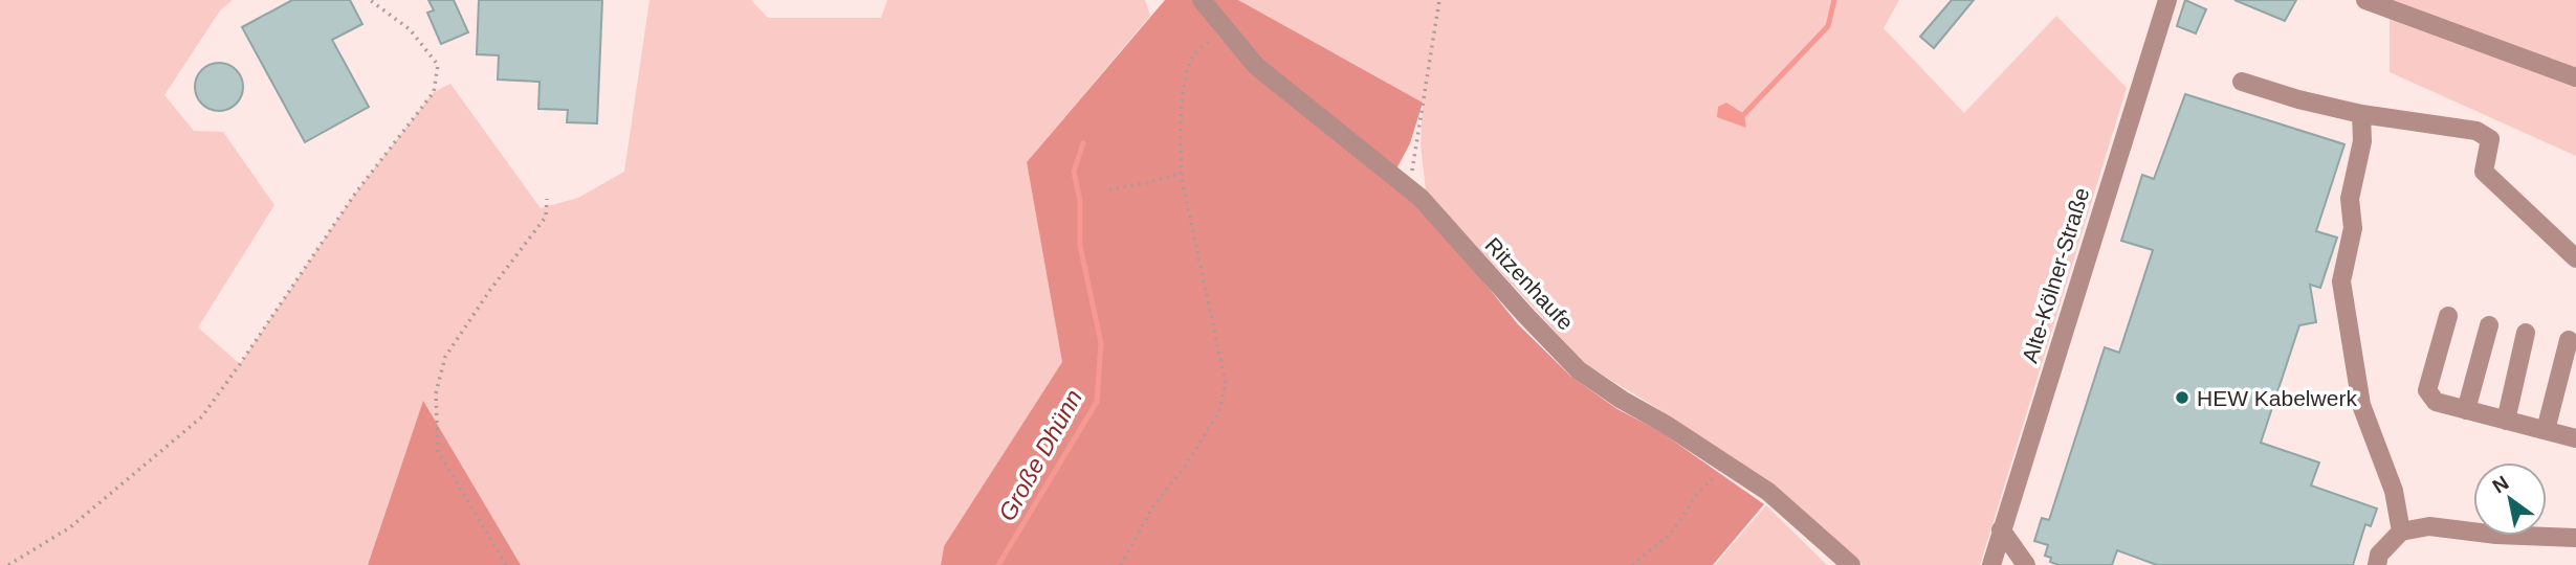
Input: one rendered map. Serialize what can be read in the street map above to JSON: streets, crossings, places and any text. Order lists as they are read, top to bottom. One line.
{"streets":{"street":["Alte-Kölner-Straße","Ritzenhaufe"]},"water":["Große Dhünn"],"places":["HEW Kabelwerk"],"north":"top left"}
